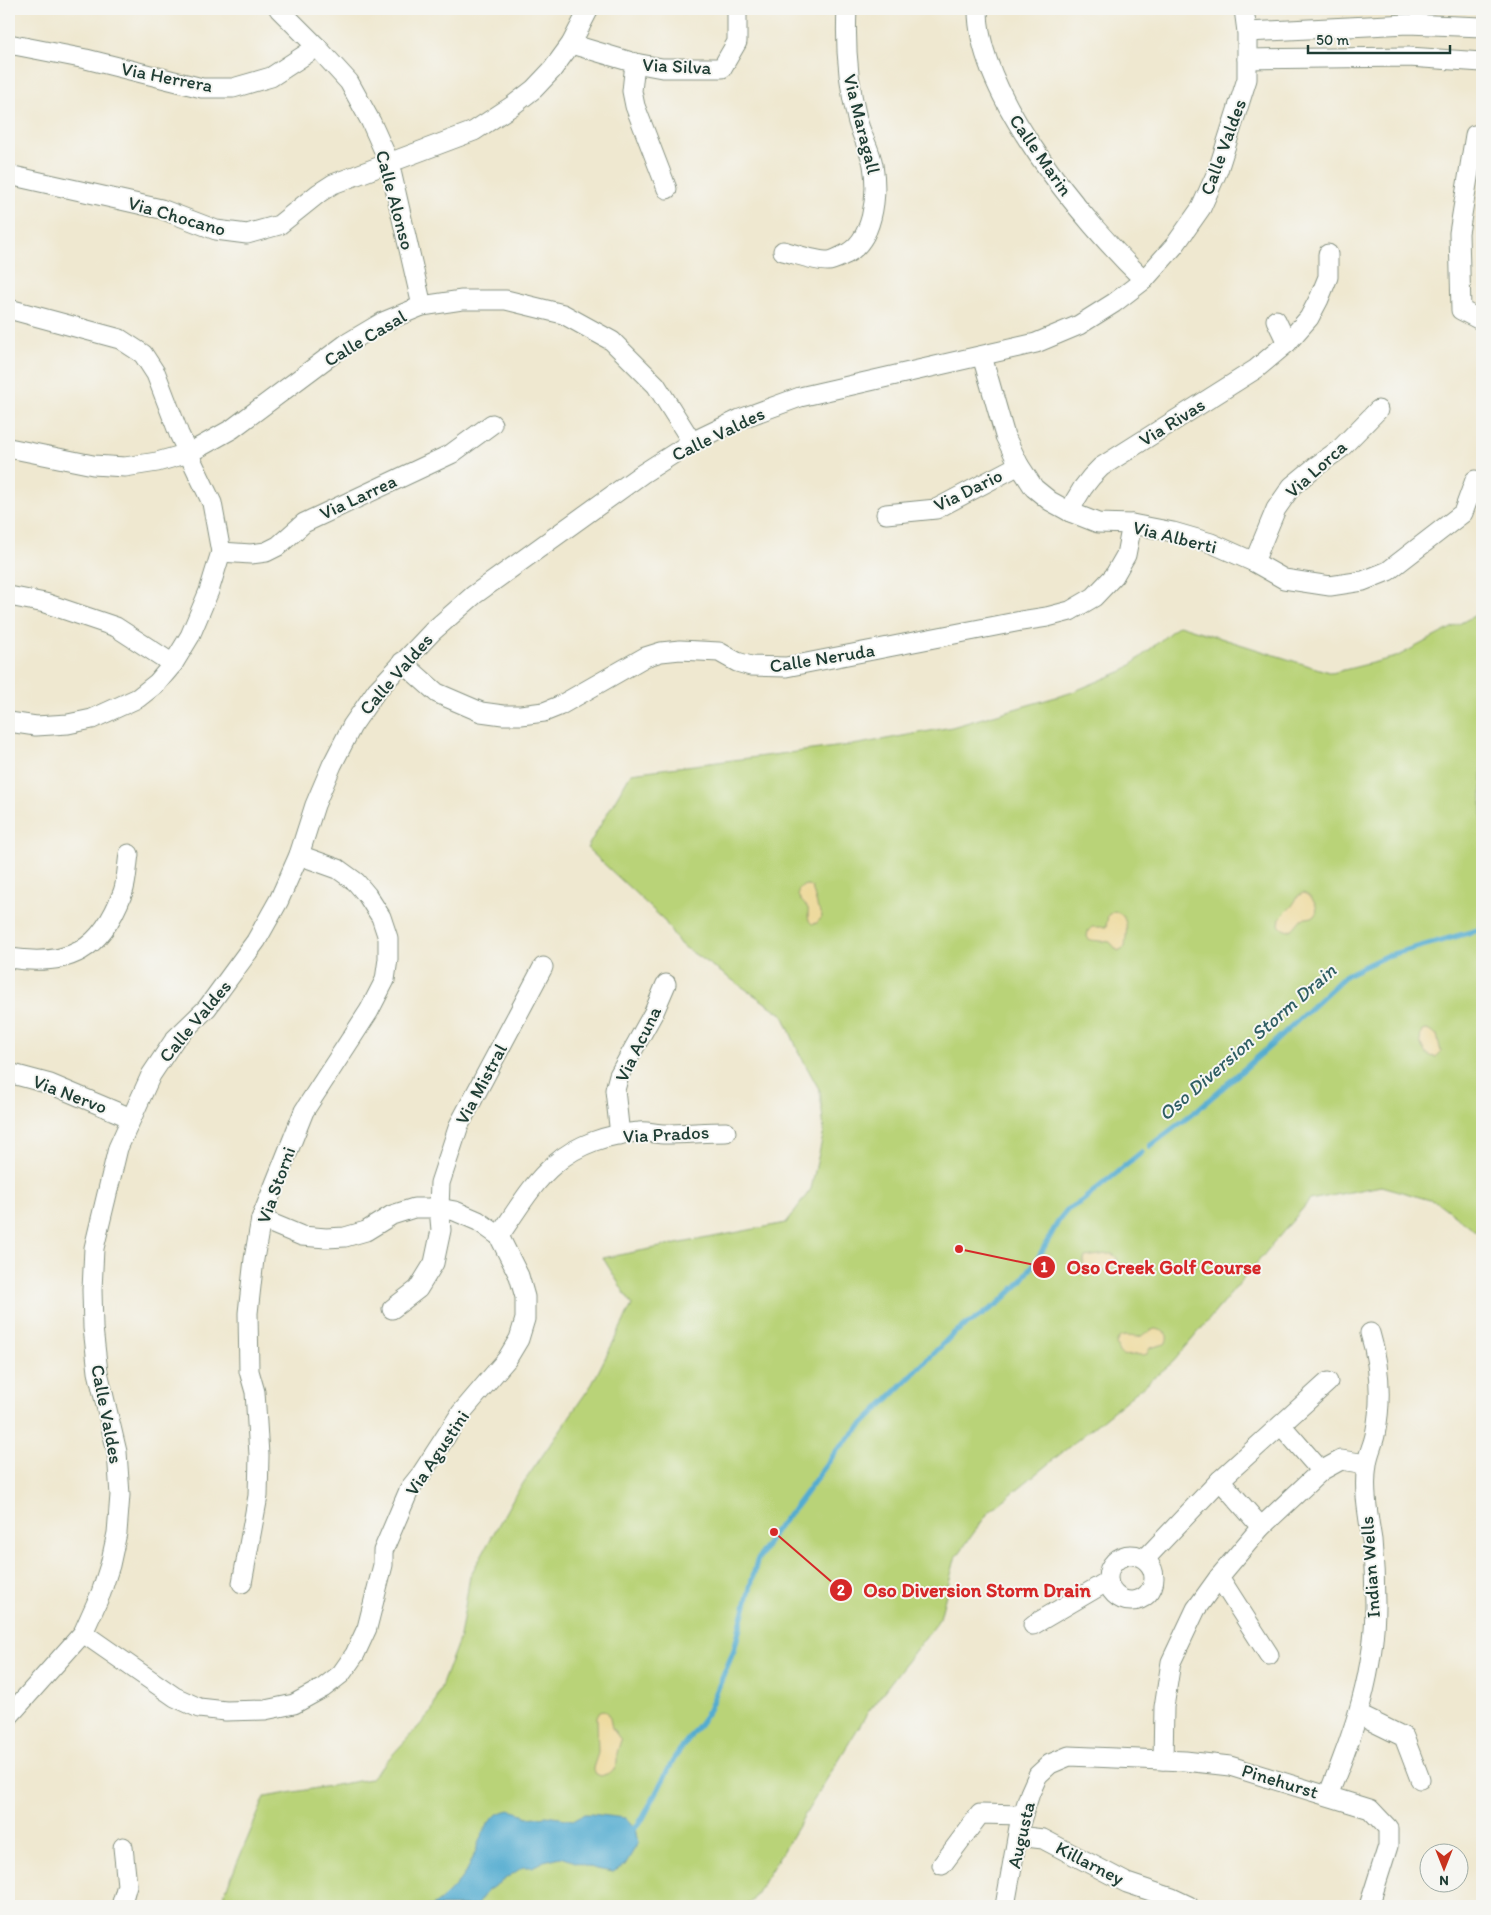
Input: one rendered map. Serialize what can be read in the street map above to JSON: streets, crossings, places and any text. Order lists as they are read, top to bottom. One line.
{"streets":{"street":["Via Silva","Via Herrera","Via Maragall","Calle Valdes","Calle Marin","Calle Alonso","Via Chocano","Calle Casal","Via Rivas","Via Lorca","Via Dario","Via Larrea","Via Alberti","Calle Neruda","Via Acuna","Via Mistral","Via Nervo","Via Prados","Via Storni","Via Agustini","Indian Wells","Pinehurst","Augusta","Killarney"]},"crossings":[["Via Herrera","Calle Alonso"],["Calle Valdes","Calle Marin"],["Calle Valdes","Calle Casal"],["Calle Valdes","Via Alberti"],["Calle Valdes","Calle Neruda"],["Calle Valdes","Via Nervo"],["Calle Valdes","Via Storni"],["Calle Valdes","Via Agustini"],["Calle Alonso","Via Chocano"],["Calle Alonso","Calle Casal"],["Via Rivas","Via Alberti"],["Via Lorca","Via Alberti"],["Via Dario","Via Alberti"],["Via Alberti","Calle Neruda"],["Via Acuna","Via Prados"],["Via Mistral","Via Agustini"],["Via Prados","Via Agustini"],["Via Storni","Via Agustini"],["Indian Wells","Pinehurst"],["Pinehurst","Augusta"],["Augusta","Killarney"]],"water":["Oso Diversion Storm Drain"],"places":["Oso Creek Golf Course","Oso Diversion Storm Drain"],"scale_bar":"50 m","north":"bottom"}
